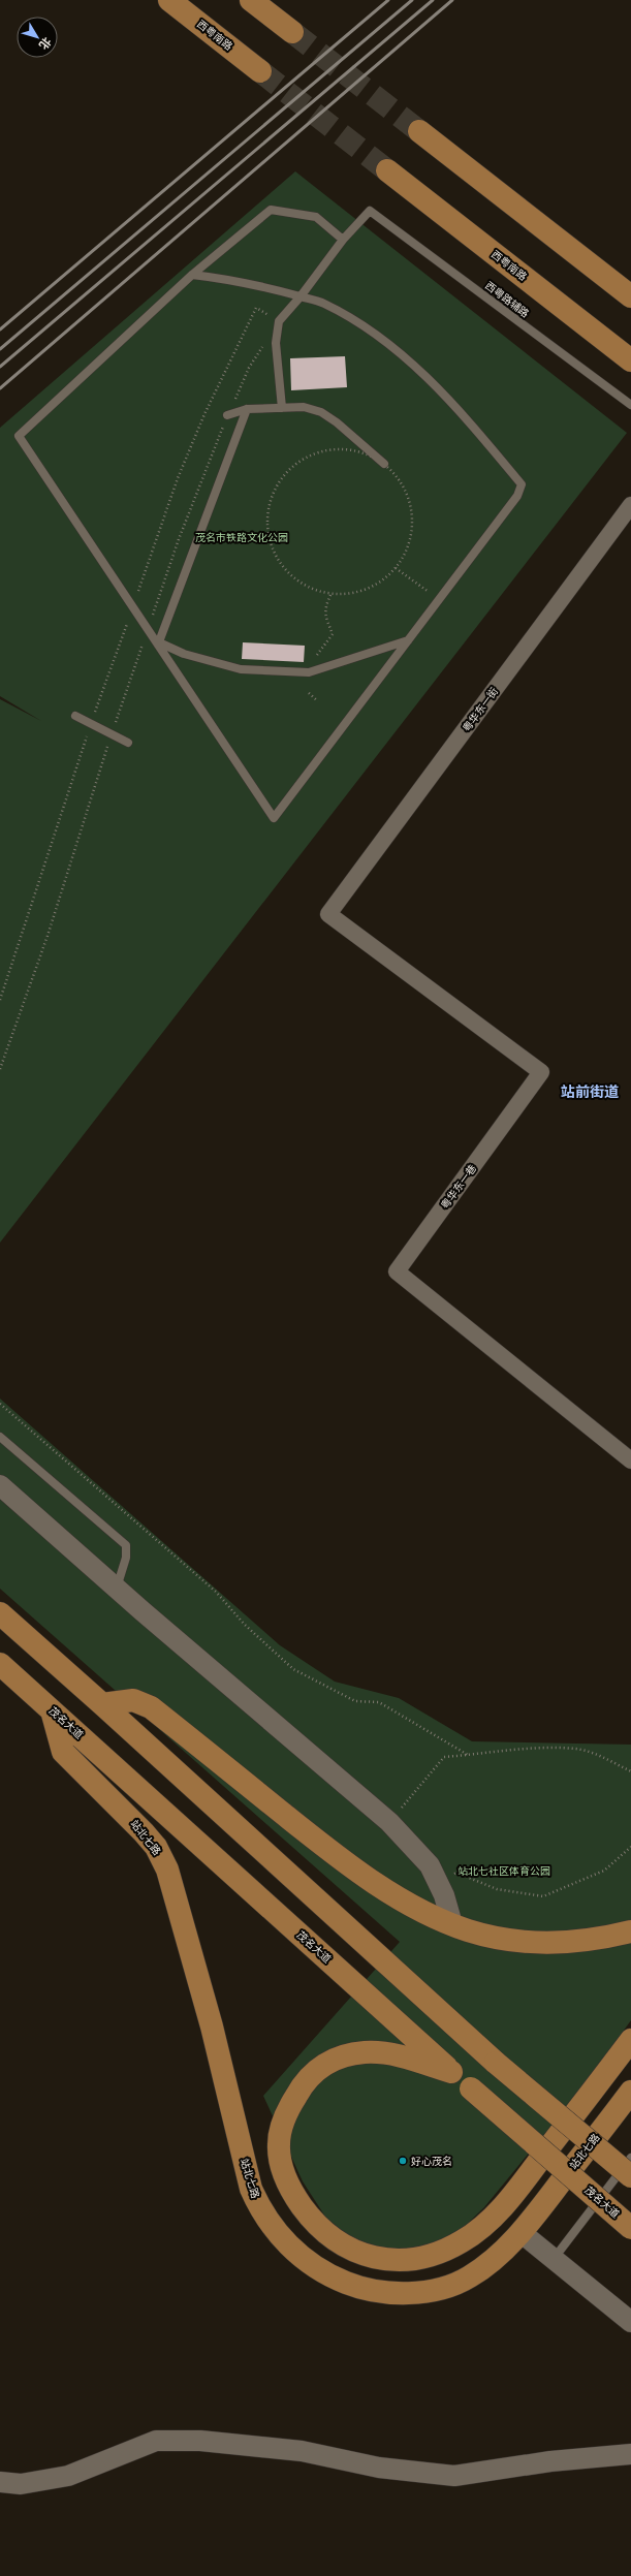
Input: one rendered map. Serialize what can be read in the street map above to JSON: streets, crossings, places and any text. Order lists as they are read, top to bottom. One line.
{"streets":{"main road":["西粤南路","茂名大道","站北七路"],"street":["粤华东一街","粤华东一巷"],"lane":["西粤路辅路"]},"crossings":[["粤华东一街","粤华东一巷"],["茂名大道","站北七路"]],"districts":["站前街道"],"parks":["茂名市铁路文化公园","站北七社区体育公园"],"places":["好心茂名"],"north":"bottom right"}
